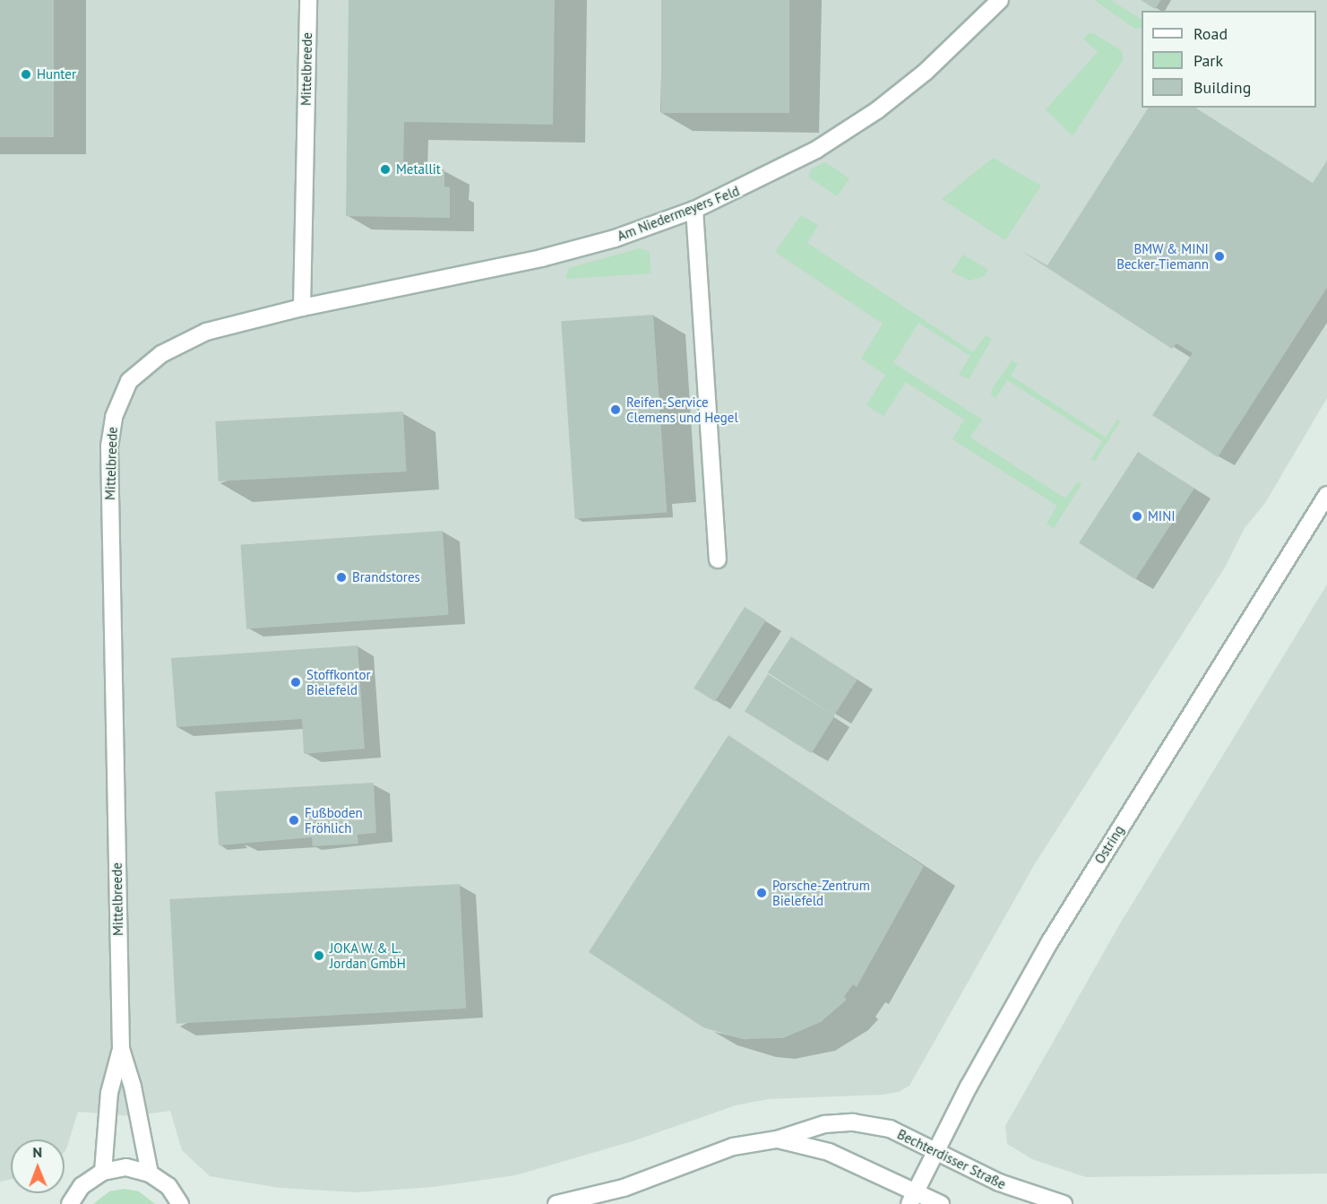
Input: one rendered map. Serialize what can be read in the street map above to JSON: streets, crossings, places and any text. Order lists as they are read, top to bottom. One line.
{"streets":{"street":["Mittelbreede","Am Niedermeyers Feld","Ostring","Bechterdisser Straße"]},"crossings":[["Mittelbreede","Am Niedermeyers Feld"],["Ostring","Bechterdisser Straße"]],"places":["Hunter","Metallit","BMW & MINI Becker-Tiemann","Reifen-Service Clemens und Hegel","MINI","Brandstores","Stoffkontor Bielefeld","Fußboden Fröhlich","Porsche-Zentrum Bielefeld","JOKA W. & L. Jordan GmbH"],"legend":["Road","Park","Building"],"north":"top"}
